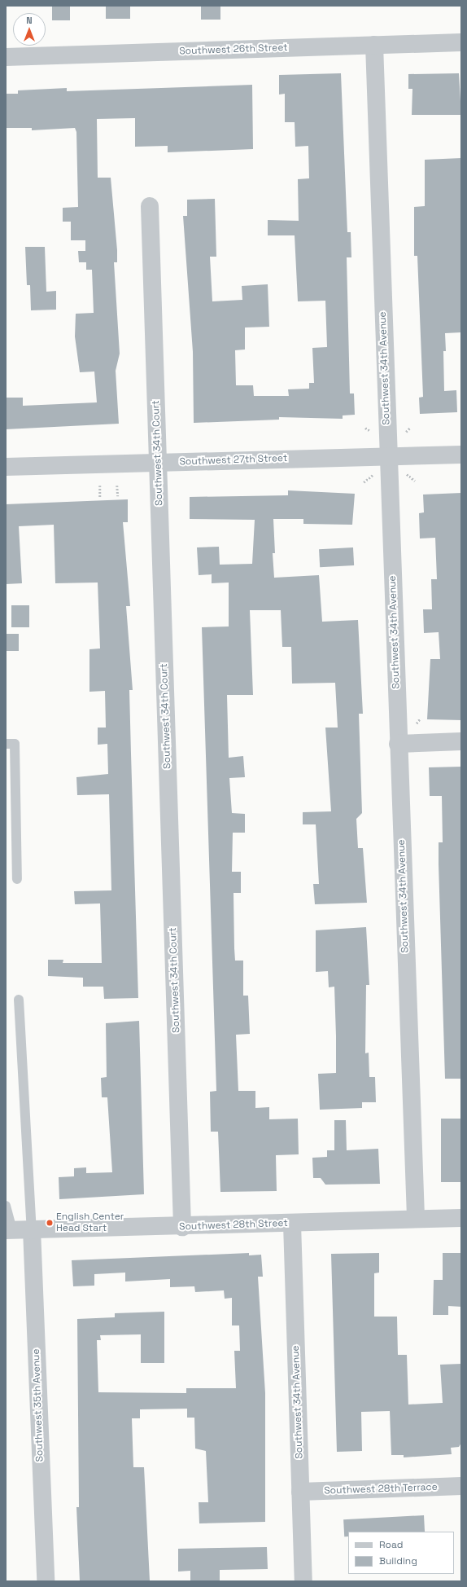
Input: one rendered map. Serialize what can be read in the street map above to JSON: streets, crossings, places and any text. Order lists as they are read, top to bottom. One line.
{"streets":{"street":["Southwest 26th Street","Southwest 34th Avenue","Southwest 34th Court","Southwest 27th Street","Southwest 28th Street","Southwest 35th Avenue","Southwest 28th Terrace"]},"crossings":[["Southwest 26th Street","Southwest 34th Avenue"],["Southwest 34th Avenue","Southwest 27th Street"],["Southwest 34th Avenue","Southwest 28th Street"],["Southwest 34th Avenue","Southwest 28th Terrace"],["Southwest 34th Court","Southwest 27th Street"],["Southwest 34th Court","Southwest 28th Street"],["Southwest 28th Street","Southwest 35th Avenue"]],"places":["English Center Head Start"],"legend":["Road","Building"],"north":"top"}
